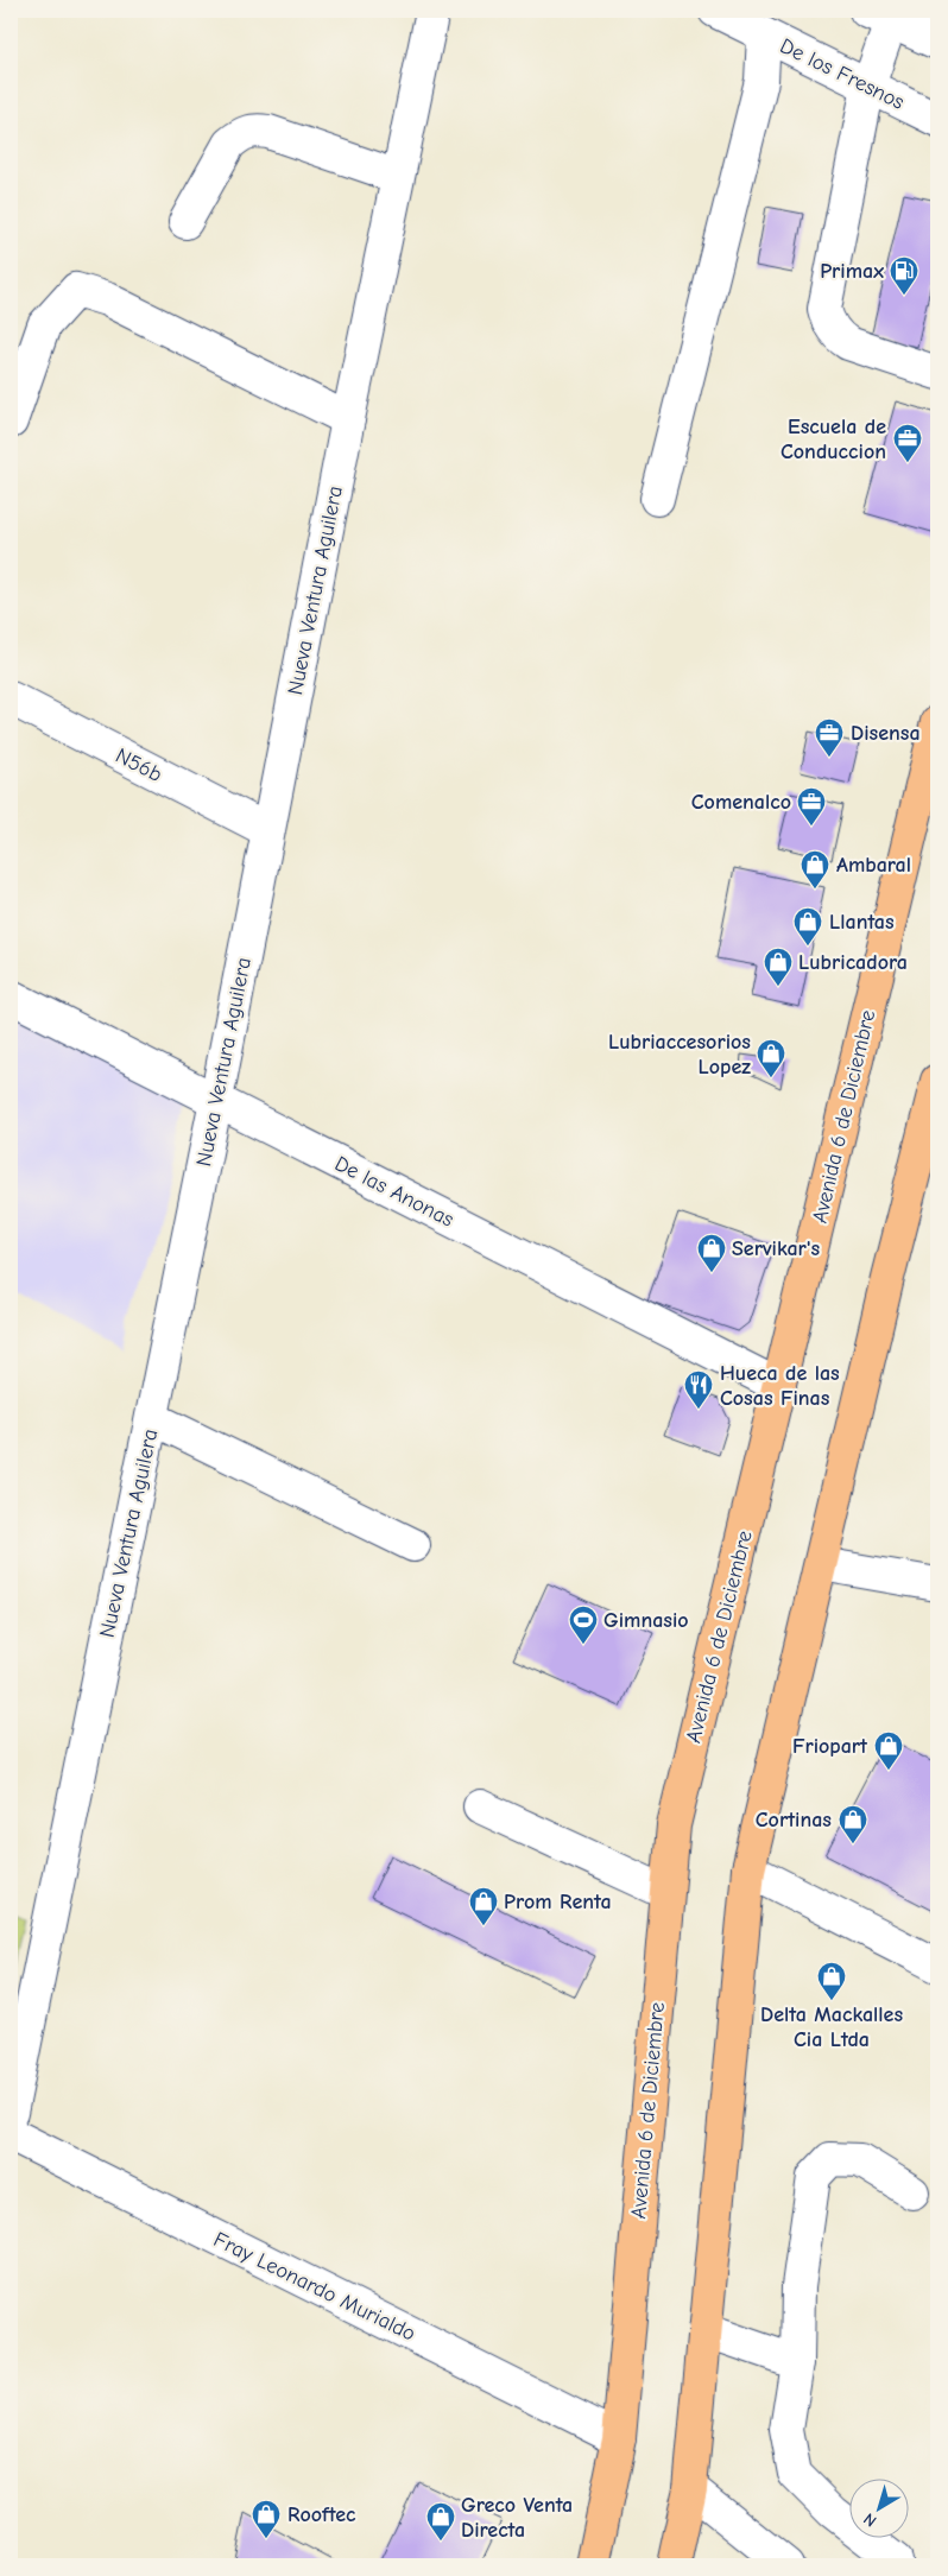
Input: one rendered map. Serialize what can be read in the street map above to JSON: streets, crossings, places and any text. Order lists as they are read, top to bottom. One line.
{"streets":{"main road":["Avenida 6 de Diciembre"],"street":["De los Fresnos","Nueva Ventura Aguilera","N56b","De las Anonas","Fray Leonardo Murialdo"]},"crossings":[["Nueva Ventura Aguilera","N56b"],["Nueva Ventura Aguilera","De las Anonas"],["Avenida 6 de Diciembre","De las Anonas"],["Avenida 6 de Diciembre","Fray Leonardo Murialdo"]],"places":{"fuel station":["Primax"],"office":["Escuela de Conduccion","Disensa","Comenalco"],"shop":["Ambaral","Llantas","Lubricadora","Lubriaccesorios Lopez","Servikar's","Friopart","Cortinas","Prom Renta","Delta Mackalles Cia Ltda","Rooftec","Greco Venta Directa"],"restaurant":["Hueca de las Cosas Finas"],"sports":["Gimnasio"]},"north":"bottom left"}
